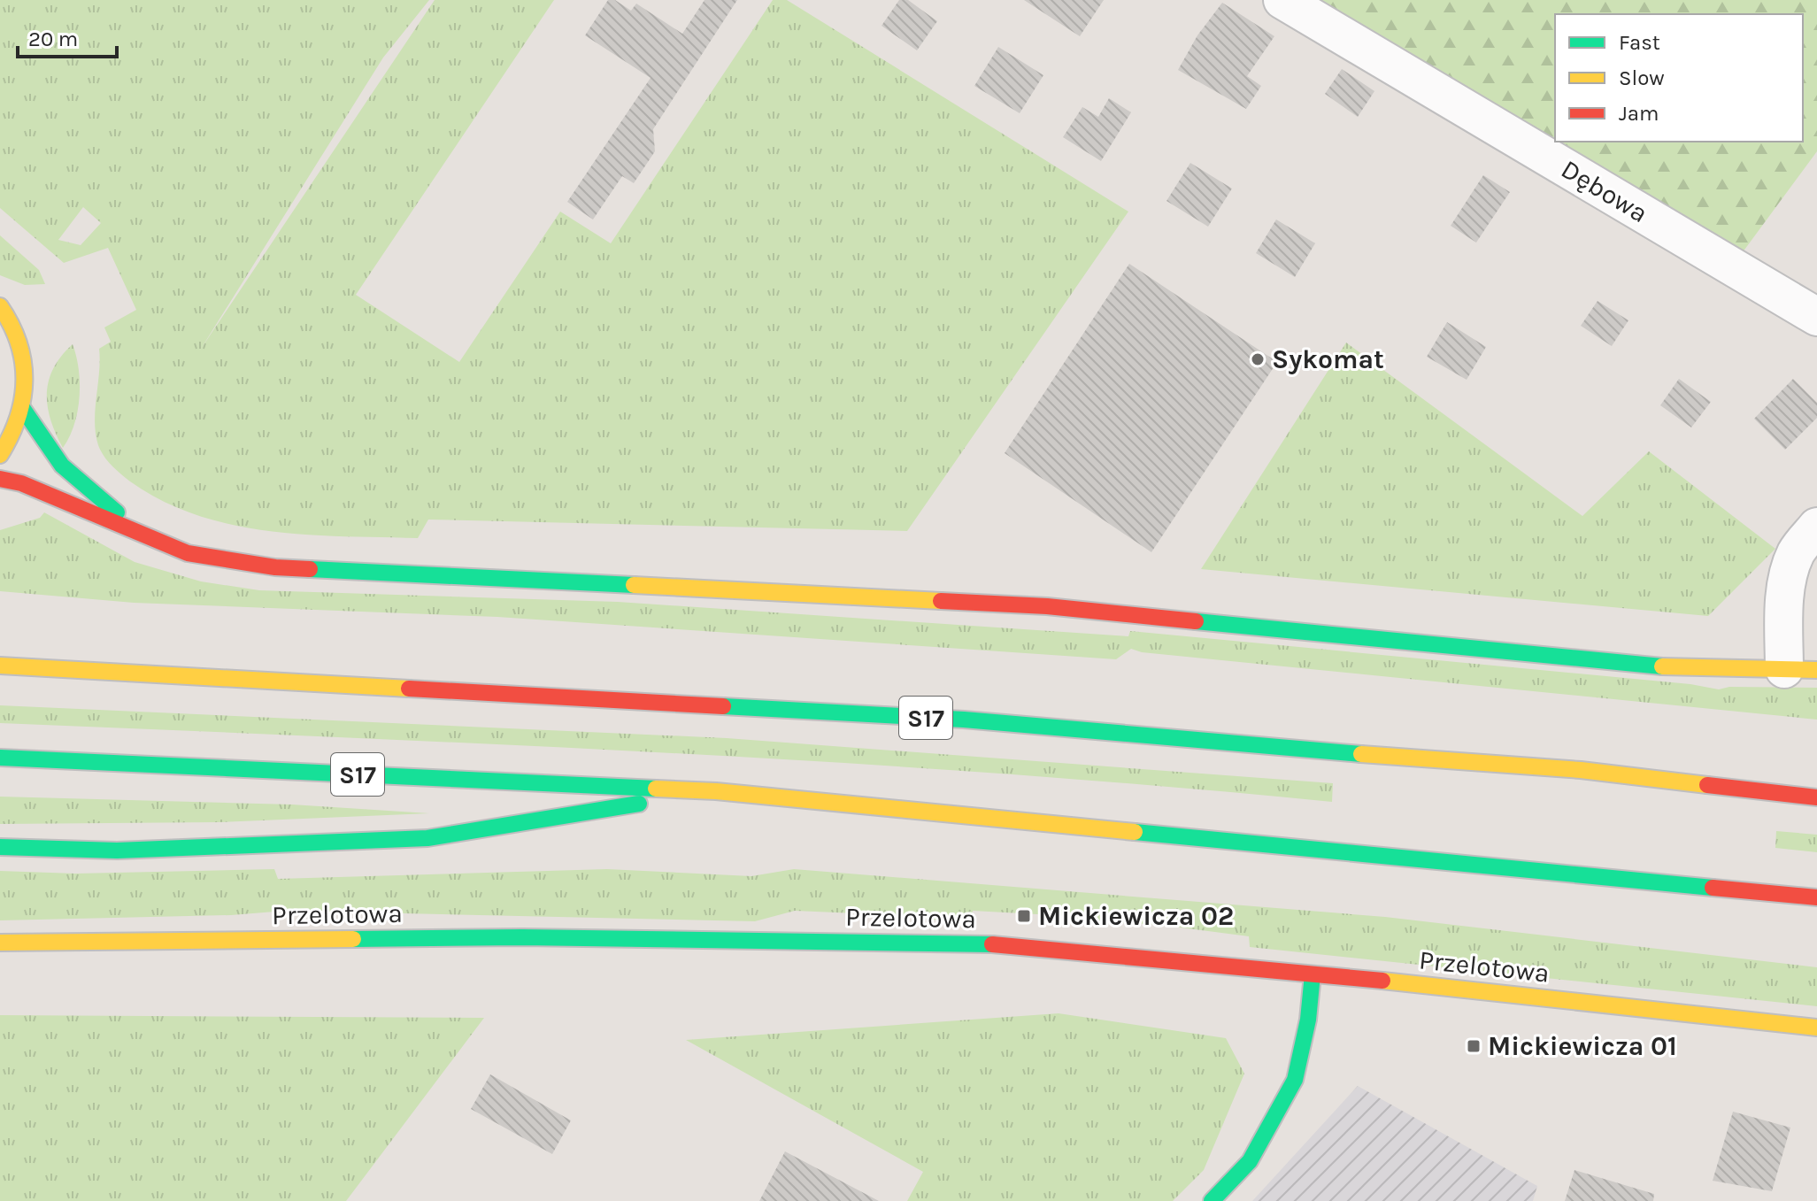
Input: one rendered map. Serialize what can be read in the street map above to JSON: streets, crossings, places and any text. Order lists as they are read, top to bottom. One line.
{"streets":{"main road":["S17","Przelotowa"],"street":["Dębowa"]},"places":{"other":["Sykomat"],"transit":["Mickiewicza 02","Mickiewicza 01"]},"legend":["Fast","Slow","Jam"],"scale_bar":"20 m"}
